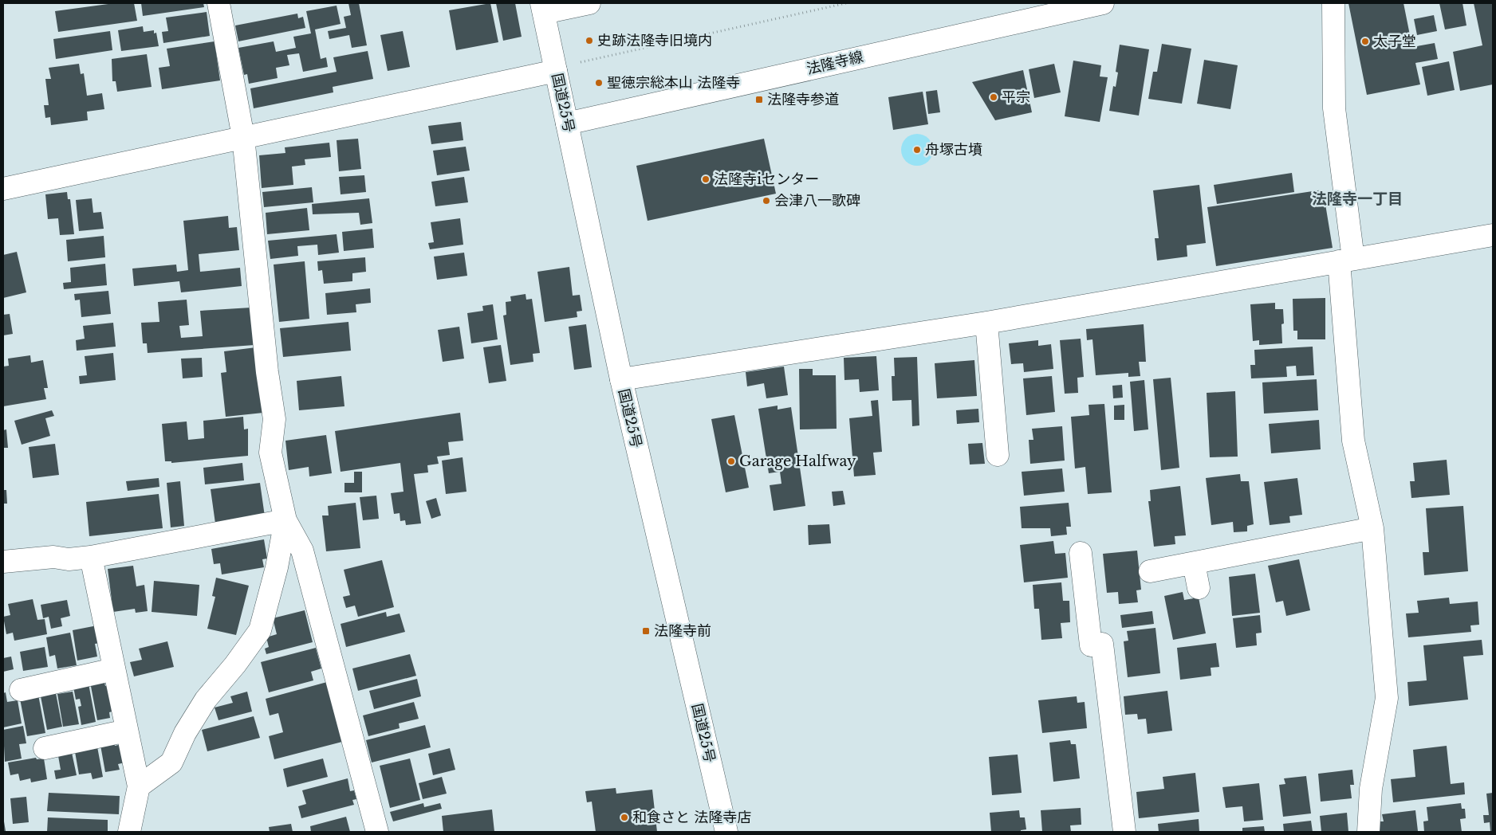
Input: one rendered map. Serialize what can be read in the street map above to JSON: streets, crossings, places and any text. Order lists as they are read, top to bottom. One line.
{"streets":{"main road":["法隆寺線","国道25号"]},"crossings":[["法隆寺線","国道25号"]],"districts":["法隆寺一丁目"],"places":{"other":["史跡法隆寺旧境内","太子堂","聖徳宗総本山 法隆寺","平宗","舟塚古墳","法隆寺iセンター","会津八一歌碑","Garage Halfway","和食さと 法隆寺店"],"transit":["法隆寺参道","法隆寺前"]}}
